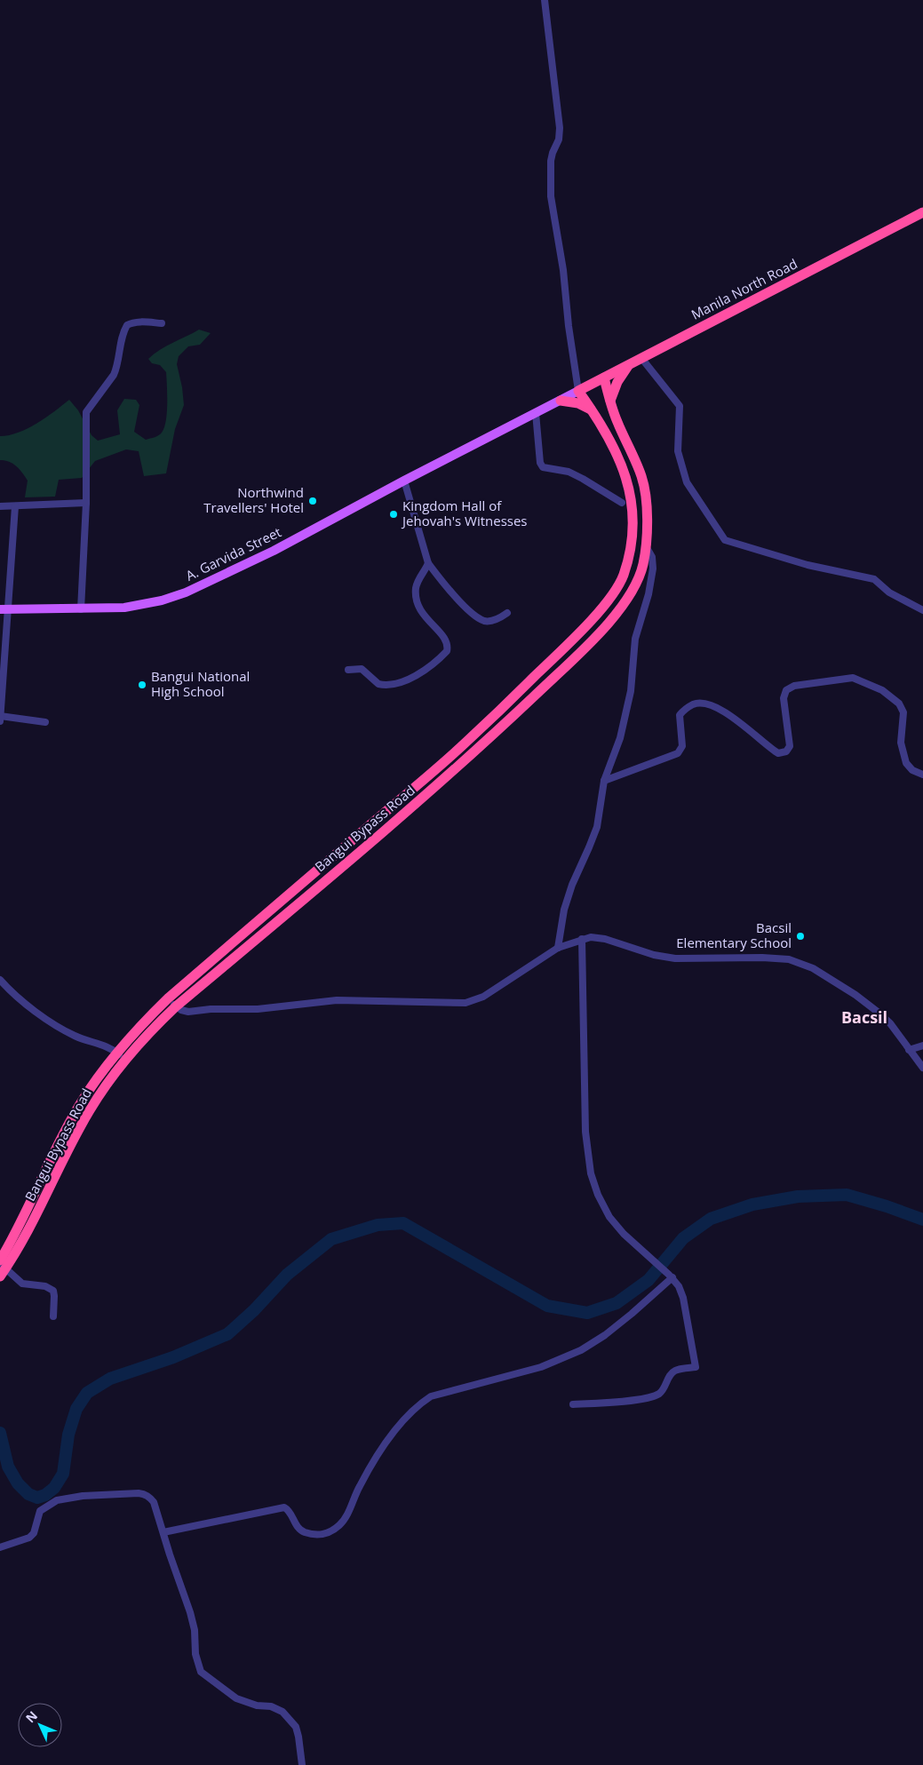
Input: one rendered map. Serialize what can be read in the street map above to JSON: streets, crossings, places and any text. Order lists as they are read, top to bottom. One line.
{"streets":{"highway":["Manila North Road","Bangui Bypass Road"],"main road":["A. Garvida Street"]},"crossings":[["Manila North Road","A. Garvida Street"],["Manila North Road","Bangui Bypass Road"],["A. Garvida Street","Bangui Bypass Road"]],"districts":["Bacsil"],"places":["Northwind Travellers' Hotel","Kingdom Hall of Jehovah's Witnesses","Bangui National High School","Bacsil Elementary School"],"north":"top left"}
